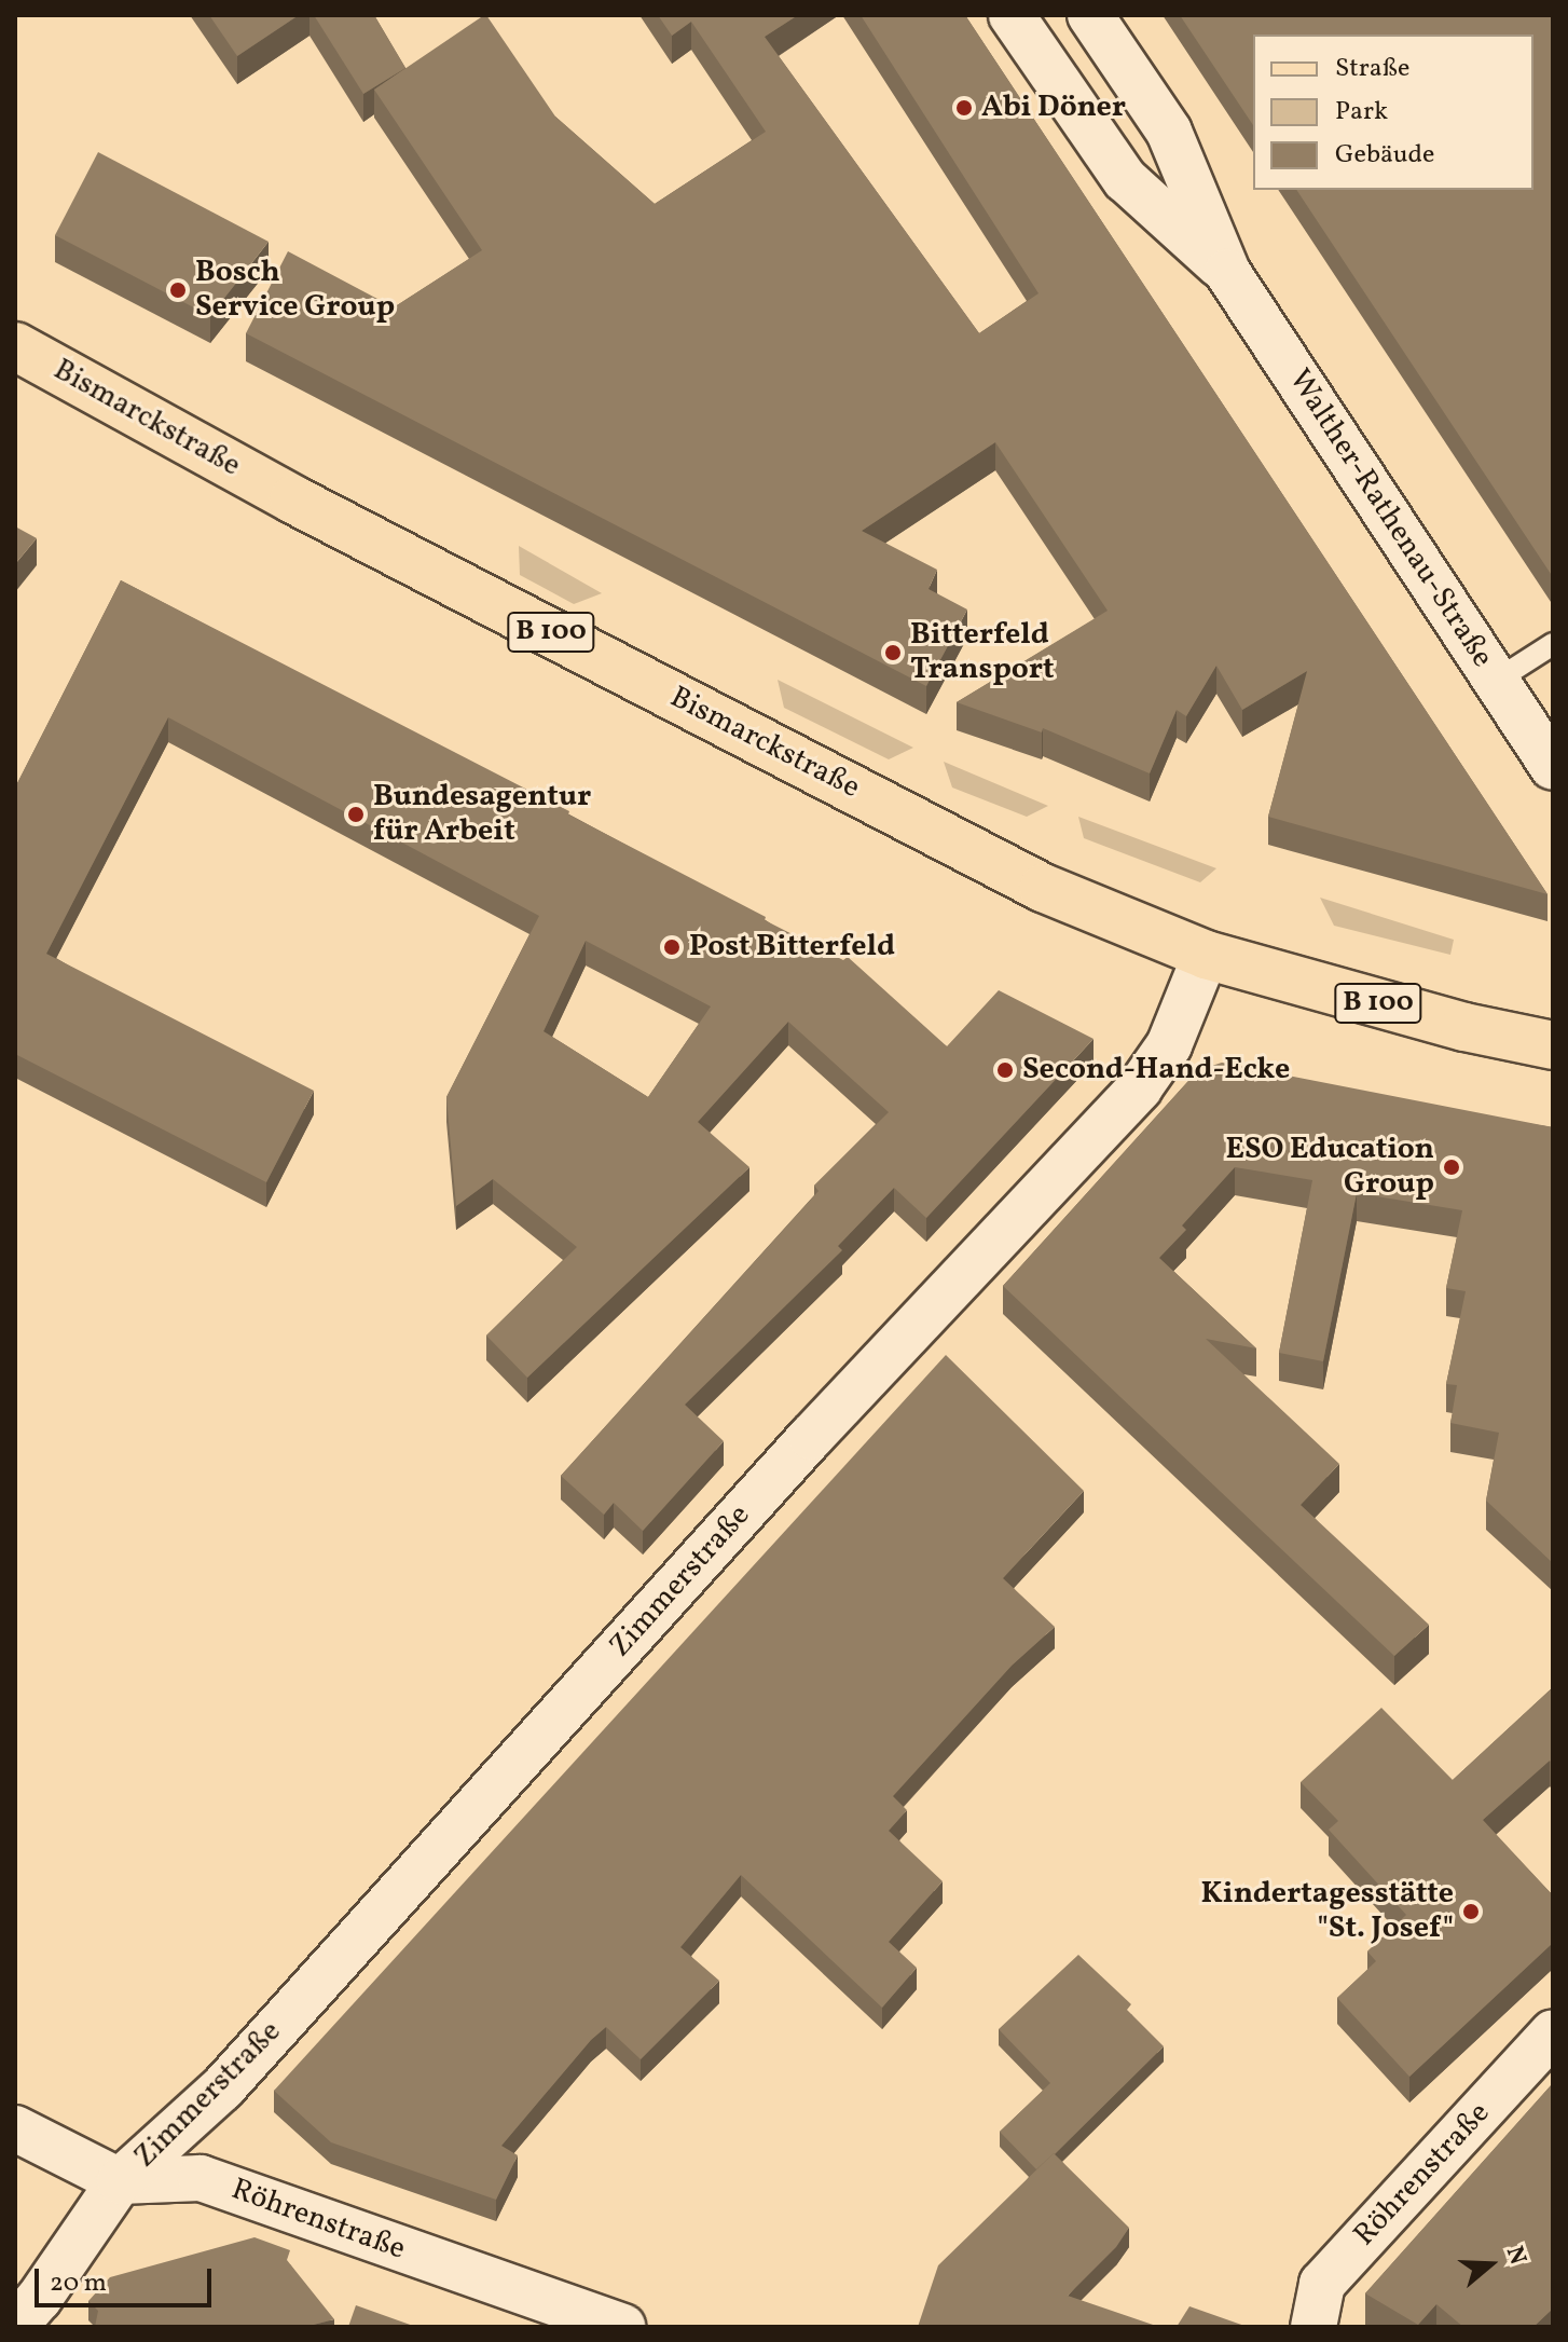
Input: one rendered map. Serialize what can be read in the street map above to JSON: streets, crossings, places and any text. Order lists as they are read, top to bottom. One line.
{"streets":{"main road":["Bismarckstraße","B 100"],"street":["Walther-Rathenau-Straße","Zimmerstraße","Röhrenstraße"]},"crossings":[["Bismarckstraße","Zimmerstraße"],["Zimmerstraße","Röhrenstraße"]],"places":["Abi Döner","Bosch Service Group","Bitterfeld Transport","Bundesagentur für Arbeit","Post Bitterfeld","Second-Hand-Ecke","ESO Education Group","Kindertagesstätte \"St. Josef\""],"legend":["Straße","Park","Gebäude"],"scale_bar":"20 m","north":"right"}
